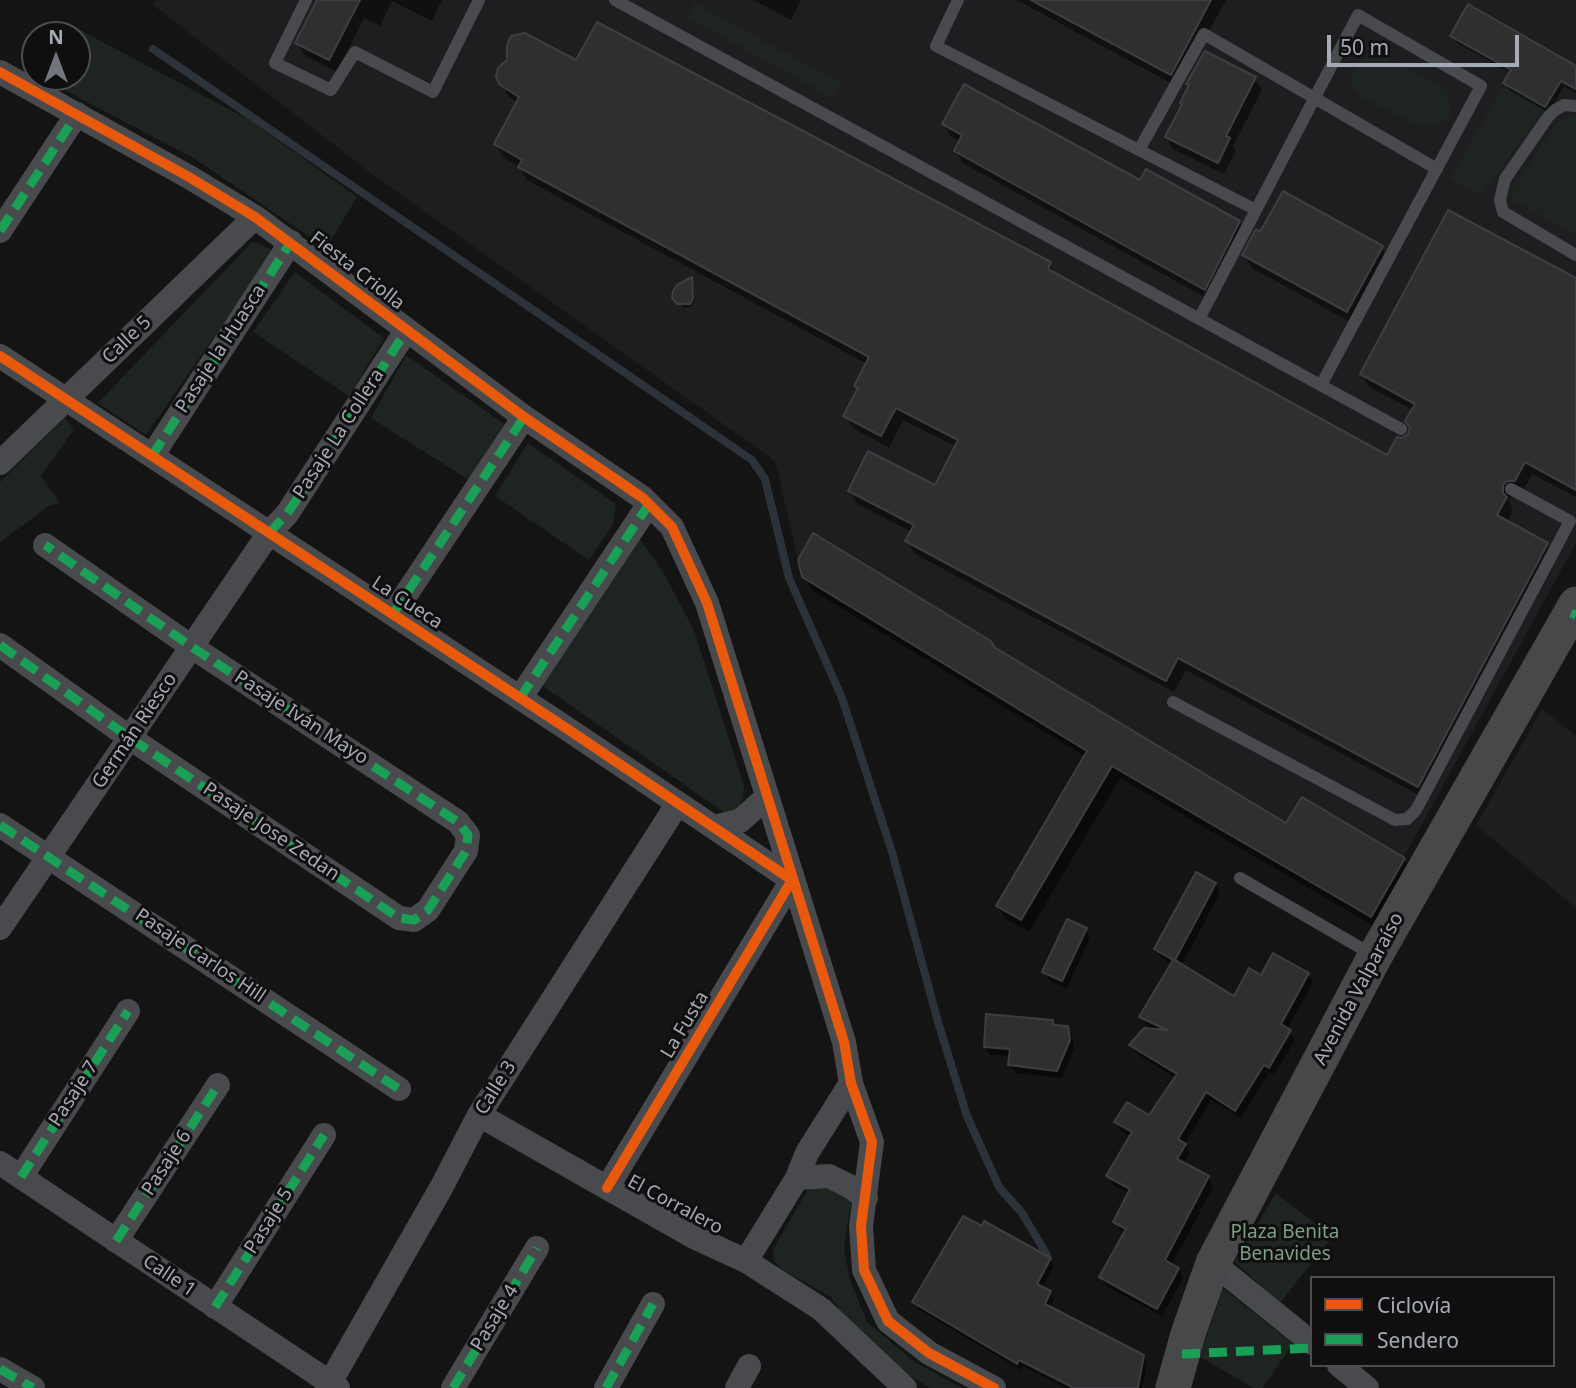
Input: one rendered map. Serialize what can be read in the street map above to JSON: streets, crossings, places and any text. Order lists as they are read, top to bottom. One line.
{"streets":{"main road":["Avenida Valparaíso"],"street":["Fiesta Criolla","Calle 5","Pasaje la Huasca","Pasaje La Collera","La Cueca","Pasaje Iván Mayo","Germán Riesco","Pasaje Jose Zedan","Pasaje Carlos Hill","La Fusta","Calle 3","Pasaje 7","Pasaje 6","El Corralero","Pasaje 5","Calle 1","Pasaje 4"]},"crossings":[["Fiesta Criolla","Calle 5"],["Fiesta Criolla","Pasaje la Huasca"],["Fiesta Criolla","Pasaje La Collera"],["Fiesta Criolla","La Cueca"],["Fiesta Criolla","La Fusta"],["Calle 5","La Cueca"],["Pasaje la Huasca","La Cueca"],["Pasaje La Collera","La Cueca"],["Pasaje La Collera","Germán Riesco"],["La Cueca","Germán Riesco"],["La Cueca","La Fusta"],["La Cueca","Calle 3"],["Pasaje Iván Mayo","Germán Riesco"],["Pasaje Iván Mayo","Pasaje Jose Zedan"],["Germán Riesco","Pasaje Jose Zedan"],["Germán Riesco","Pasaje Carlos Hill"],["La Fusta","El Corralero"],["Calle 3","El Corralero"],["Calle 3","Calle 1"],["Pasaje 7","Calle 1"],["Pasaje 6","Calle 1"],["Pasaje 5","Calle 1"]],"parks":["Plaza Benita Benavides"],"legend":["Ciclovía","Sendero"],"scale_bar":"50 m","north":"top"}
